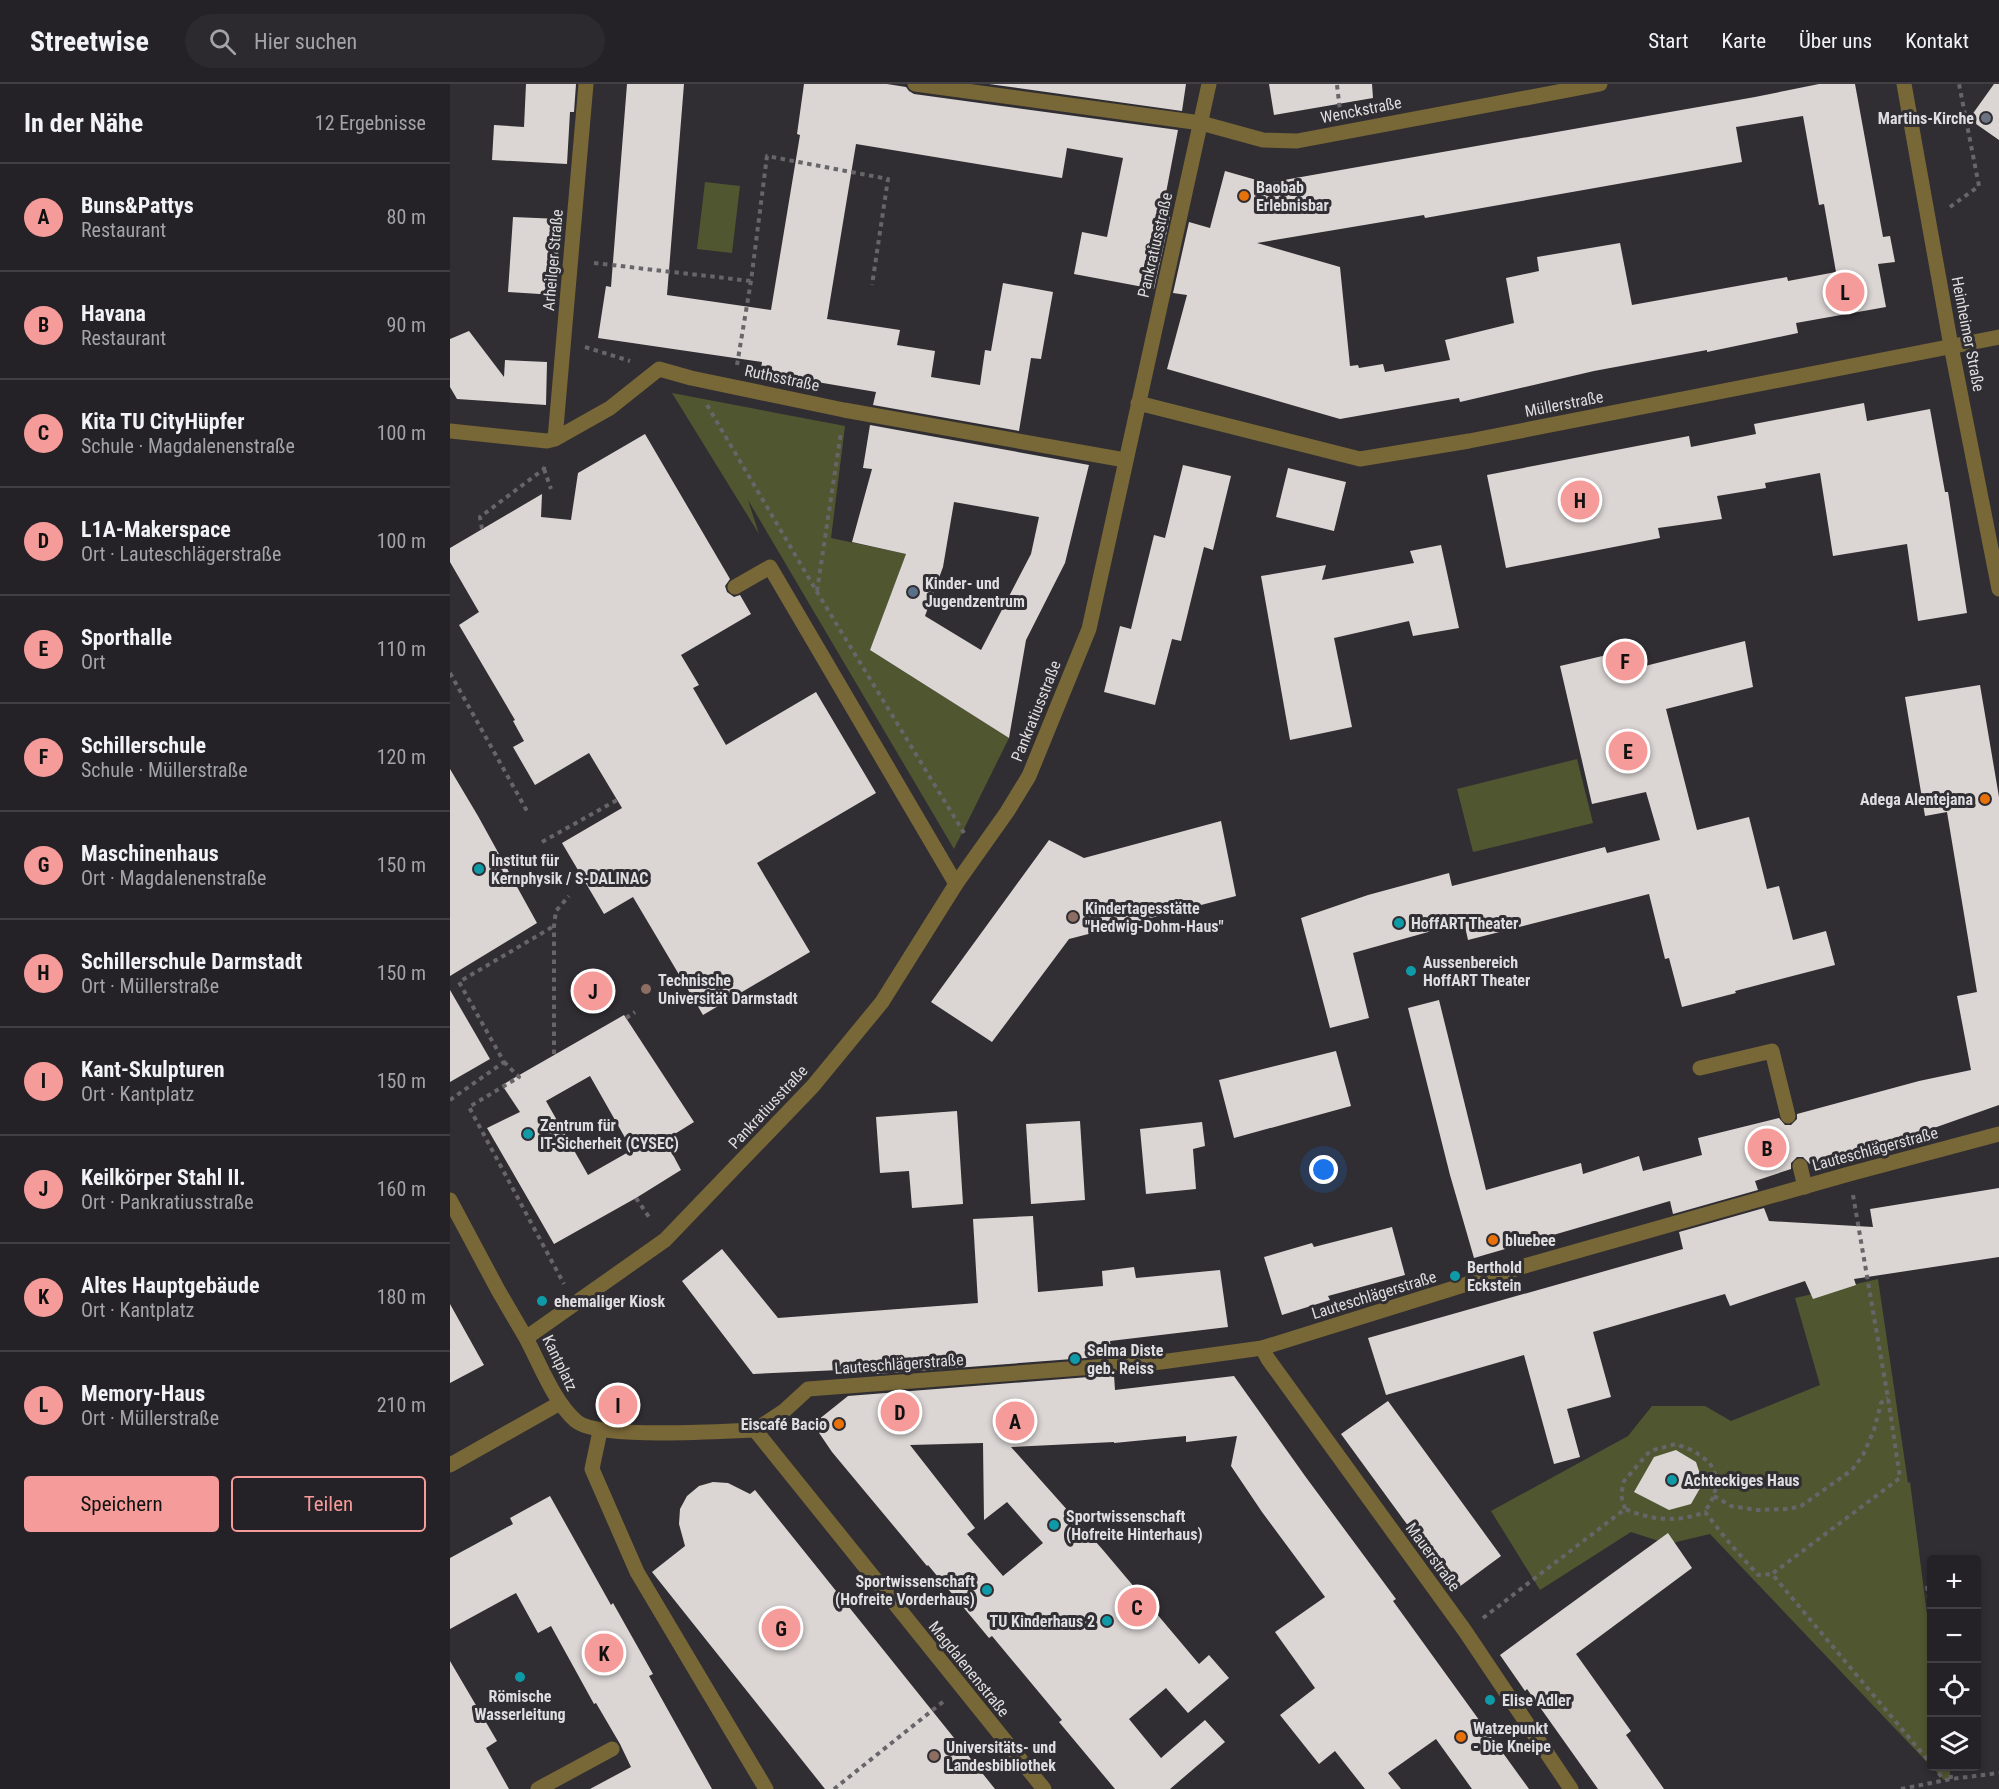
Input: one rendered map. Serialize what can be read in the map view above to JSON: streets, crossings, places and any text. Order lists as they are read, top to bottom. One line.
{"streets":{"street":["Wenckstraße","Pankratiusstraße","Arheilger Straße","Heinheimer Straße","Ruthsstraße","Müllerstraße","Lauteschlägerstraße","Kantplatz","Mauerstraße","Magdalenenstraße"]},"crossings":[["Wenckstraße","Pankratiusstraße"],["Pankratiusstraße","Ruthsstraße"],["Pankratiusstraße","Müllerstraße"],["Pankratiusstraße","Kantplatz"],["Heinheimer Straße","Müllerstraße"],["Lauteschlägerstraße","Kantplatz"],["Lauteschlägerstraße","Mauerstraße"],["Lauteschlägerstraße","Magdalenenstraße"],["Kantplatz","Magdalenenstraße"]],"places":["Martins-Kirche","Baobab Erlebnisbar","Kinder- und Jugendzentrum","Adega Alentejana","Institut für Kernphysik / S-DALINAC","Kindertagesstätte \"Hedwig-Dohm-Haus\"","HoffART Theater","Aussenbereich HoffART Theater","Technische Universität Darmstadt","Zentrum für IT-Sicherheit (CYSEC)","bluebee","Berthold Eckstein","ehemaliger Kiosk","Selma Diste geb. Reiss","Eiscafé Bacio","Achteckiges Haus","Sportwissenschaft (Hofreite Hinterhaus)","Sportwissenschaft (Hofreite Vorderhaus)","TU Kinderhaus 2","Römische Wasserleitung","Elise Adler","Watzepunkt - Die Kneipe","Universitäts- und Landesbibliothek"],"page":{"header":"Streetwise","search":"Hier suchen","nav":["Start","Karte","Über uns","Kontakt"],"heading":["In der Nähe","12 Ergebnisse"],"list":[{"mark":"A","name":"Buns&Pattys","note":"Restaurant","value":"80 m"},{"mark":"B","name":"Havana","note":"Restaurant","value":"90 m"},{"mark":"C","name":"Kita TU CityHüpfer","note":"Schule · Magdalenenstraße","value":"100 m"},{"mark":"D","name":"L1A-Makerspace","note":"Ort · Lauteschlägerstraße","value":"100 m"},{"mark":"E","name":"Sporthalle","note":"Ort","value":"110 m"},{"mark":"F","name":"Schillerschule","note":"Schule · Müllerstraße","value":"120 m"},{"mark":"G","name":"Maschinenhaus","note":"Ort · Magdalenenstraße","value":"150 m"},{"mark":"H","name":"Schillerschule Darmstadt","note":"Ort · Müllerstraße","value":"150 m"},{"mark":"I","name":"Kant-Skulpturen","note":"Ort · Kantplatz","value":"150 m"},{"mark":"J","name":"Keilkörper Stahl II.","note":"Ort · Pankratiusstraße","value":"160 m"},{"mark":"K","name":"Altes Hauptgebäude","note":"Ort · Kantplatz","value":"180 m"},{"mark":"L","name":"Memory-Haus","note":"Ort · Müllerstraße","value":"210 m"}],"pins":["L","H","F","E","J","B","I","D","A","C","G","K"],"buttons":["Speichern","Teilen"],"map_buttons":["+","−"]}}
